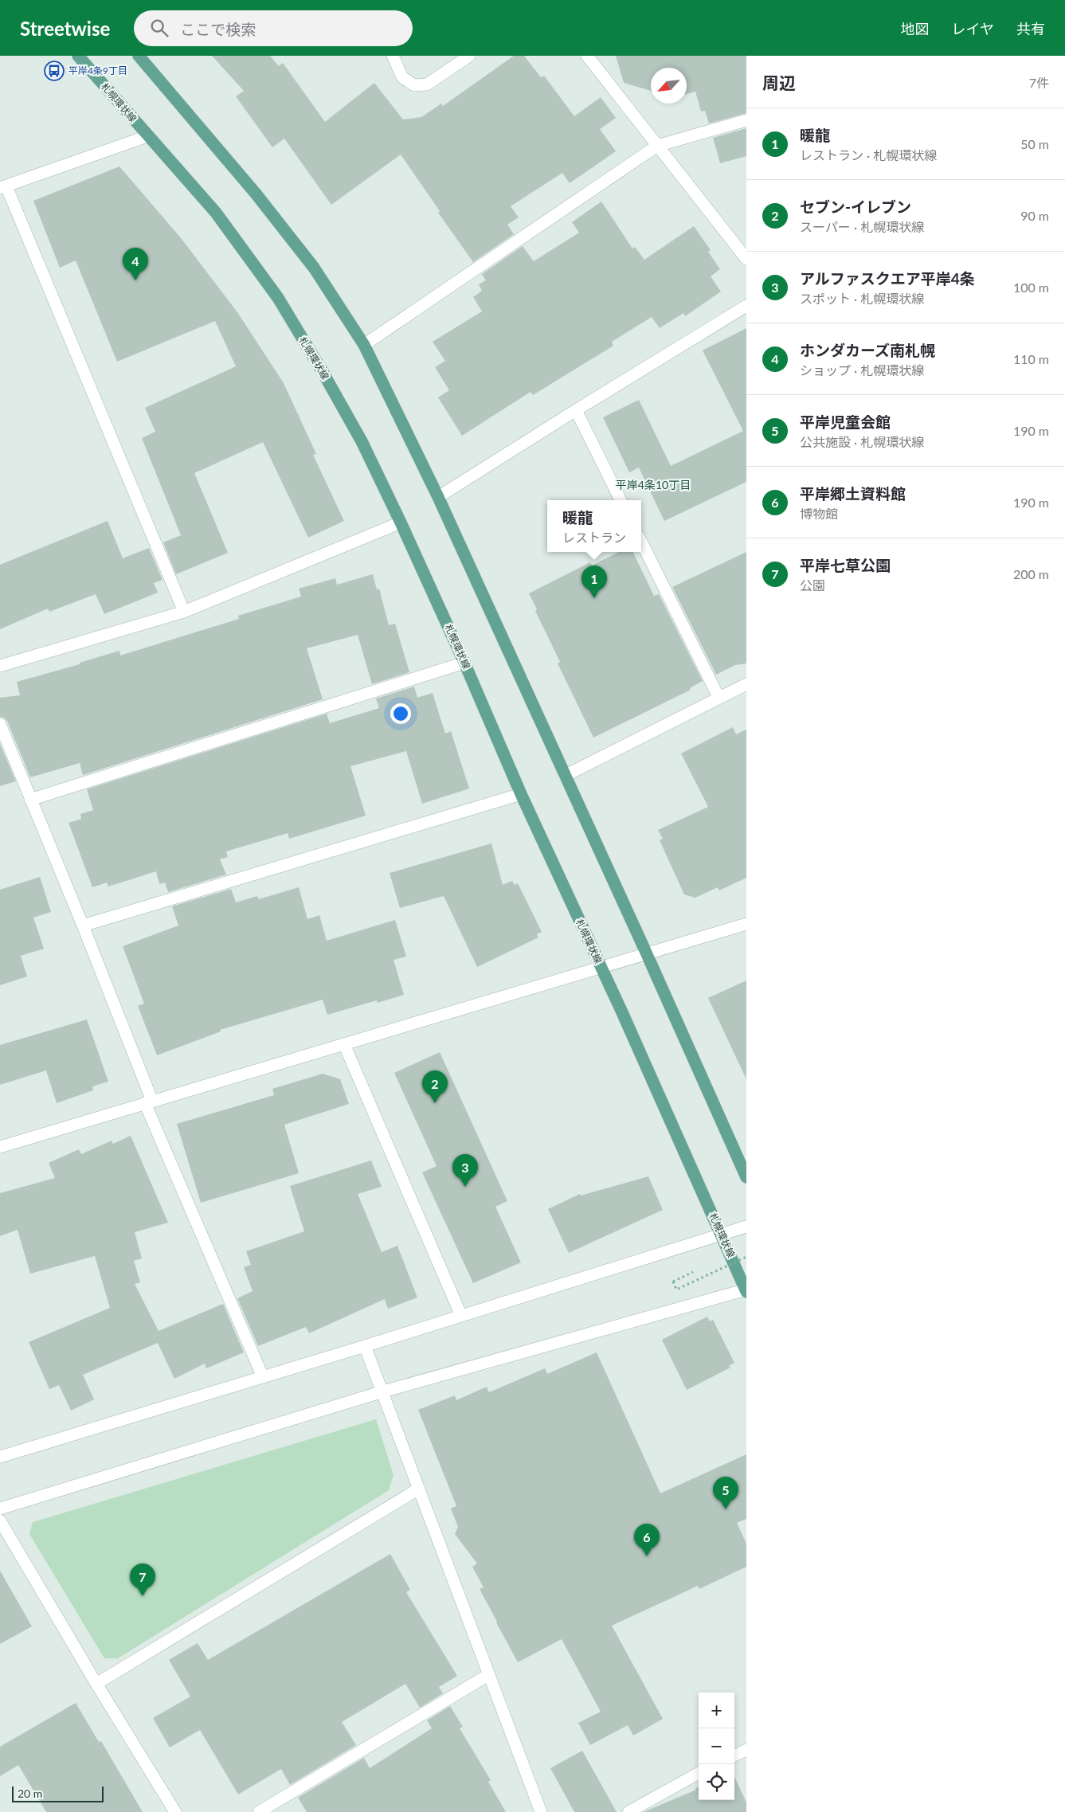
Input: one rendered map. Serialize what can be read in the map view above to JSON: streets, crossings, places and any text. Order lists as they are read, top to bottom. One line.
{"streets":{"main road":["札幌環状線"]},"districts":["平岸4条10丁目"],"places":{"bus stop":["平岸4条9丁目"]},"scale_bar":"20 m","north":"bottom left","page":{"header":"Streetwise","search":"ここで検索","nav":["地図","レイヤ","共有"],"heading":["周辺","7件"],"list":[{"mark":"1","name":"暖龍","note":"レストラン · 札幌環状線","value":"50 m"},{"mark":"2","name":"セブン-イレブン","note":"スーパー · 札幌環状線","value":"90 m"},{"mark":"3","name":"アルファスクエア平岸4条","note":"スポット · 札幌環状線","value":"100 m"},{"mark":"4","name":"ホンダカーズ南札幌","note":"ショップ · 札幌環状線","value":"110 m"},{"mark":"5","name":"平岸児童会館","note":"公共施設 · 札幌環状線","value":"190 m"},{"mark":"6","name":"平岸郷土資料館","note":"博物館","value":"190 m"},{"mark":"7","name":"平岸七草公園","note":"公園","value":"200 m"}],"pins":["4","1","2","3","5","6","7"],"popup":["暖龍","レストラン"],"map_buttons":["+","−"],"scale":"20 m"}}
